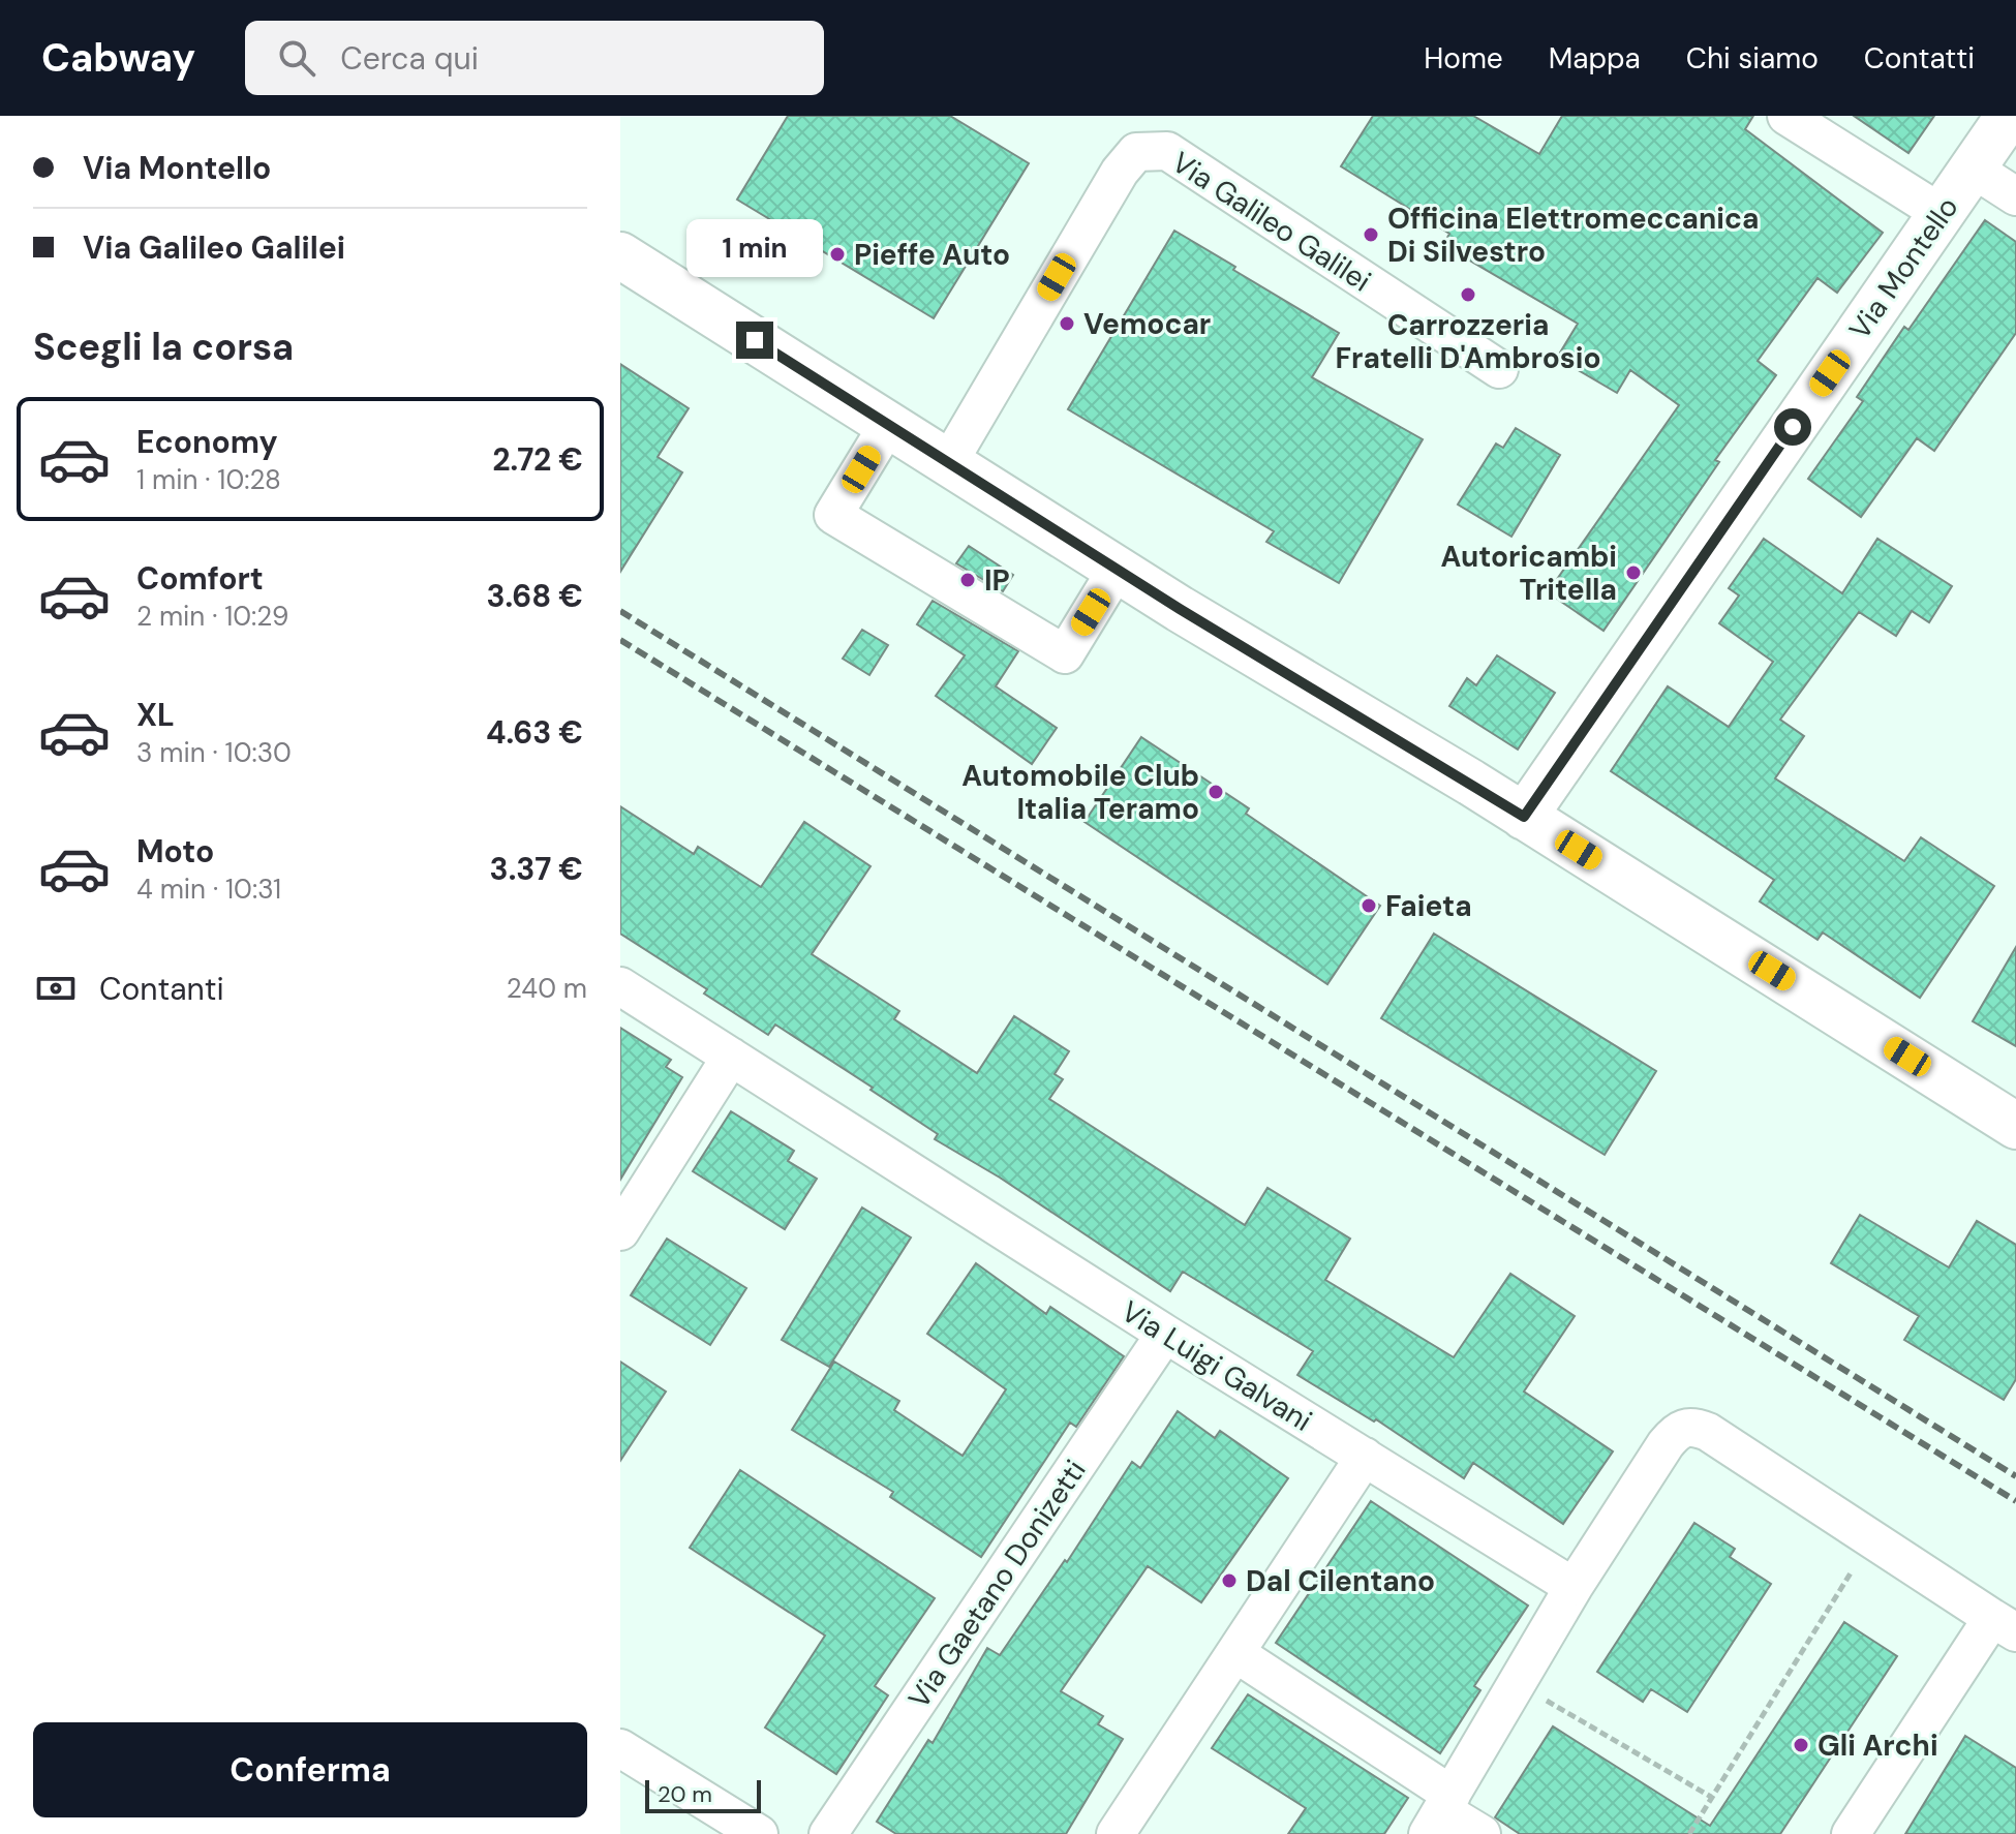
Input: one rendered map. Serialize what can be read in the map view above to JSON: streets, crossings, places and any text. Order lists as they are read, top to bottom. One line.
{"streets":{"main road":["Via Montello"],"street":["Via Galileo Galilei","Via Luigi Galvani","Via Gaetano Donizetti"]},"crossings":[["Via Luigi Galvani","Via Gaetano Donizetti"]],"places":["Officina Elettromeccanica Di Silvestro","Pieffe Auto","Carrozzeria Fratelli D'Ambrosio","Vemocar","Autoricambi Tritella","IP","Automobile Club Italia Teramo","Faieta","Dal Cilentano","Gli Archi"],"scale_bar":"20 m","page":{"header":"Cabway","search":"Cerca qui","nav":["Home","Mappa","Chi siamo","Contatti"],"banner":["Via Montello","Via Galileo Galilei"],"bubble":"1 min","heading":"Scegli la corsa","list":[{"name":"Economy","note":"1 min · 10:28","value":"2.72 €"},{"name":"Comfort","note":"2 min · 10:29","value":"3.68 €"},{"name":"XL","note":"3 min · 10:30","value":"4.63 €"},{"name":"Moto","note":"4 min · 10:31","value":"3.37 €"}],"pay":["Contanti","240 m"],"buttons":"Conferma","scale":"20 m"}}
